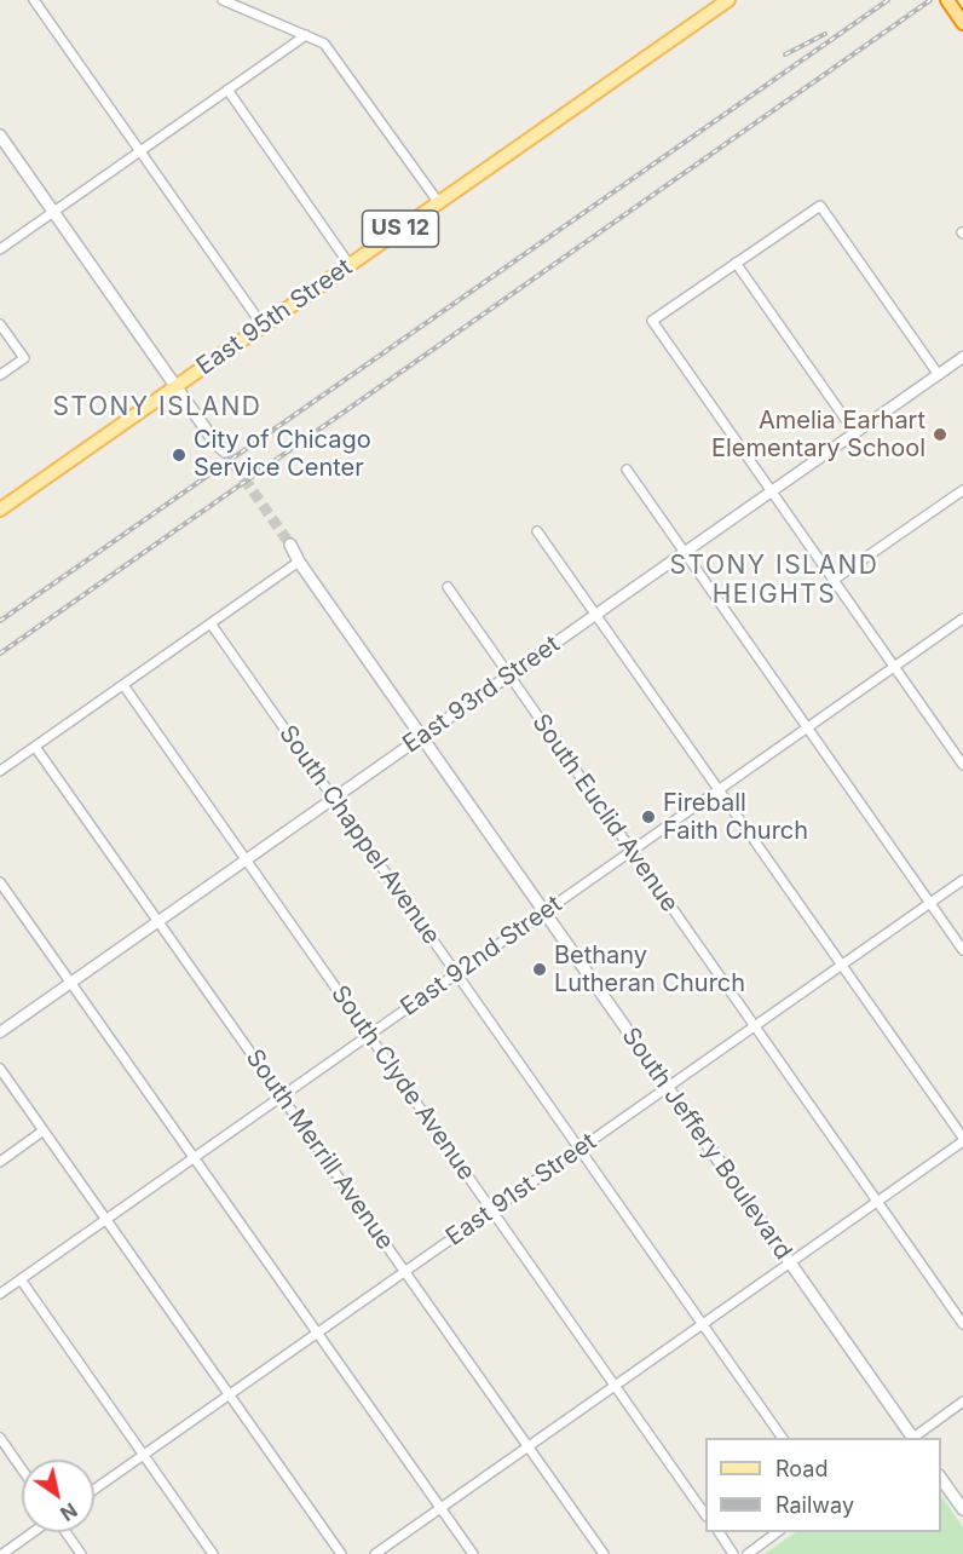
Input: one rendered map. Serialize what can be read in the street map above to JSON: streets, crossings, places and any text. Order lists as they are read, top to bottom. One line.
{"streets":{"main road":["US 12","East 95th Street","South Jeffery Boulevard"],"street":["East 93rd Street","South Euclid Avenue","South Chappel Avenue","East 92nd Street","South Clyde Avenue","South Merrill Avenue","East 91st Street"]},"crossings":[["East 93rd Street","South Euclid Avenue"],["East 93rd Street","South Chappel Avenue"],["East 93rd Street","South Clyde Avenue"],["East 93rd Street","South Jeffery Boulevard"],["East 93rd Street","South Merrill Avenue"],["South Euclid Avenue","East 92nd Street"],["South Euclid Avenue","East 91st Street"],["South Chappel Avenue","East 92nd Street"],["South Chappel Avenue","East 91st Street"],["East 92nd Street","South Clyde Avenue"],["East 92nd Street","South Jeffery Boulevard"],["East 92nd Street","South Merrill Avenue"],["South Clyde Avenue","East 91st Street"],["South Jeffery Boulevard","East 91st Street"],["South Merrill Avenue","East 91st Street"]],"districts":["STONY ISLAND","STONY ISLAND HEIGHTS"],"places":["Amelia Earhart Elementary School","City of Chicago Service Center","Fireball Faith Church","Bethany Lutheran Church"],"legend":["Road","Railway"],"north":"bottom right"}
